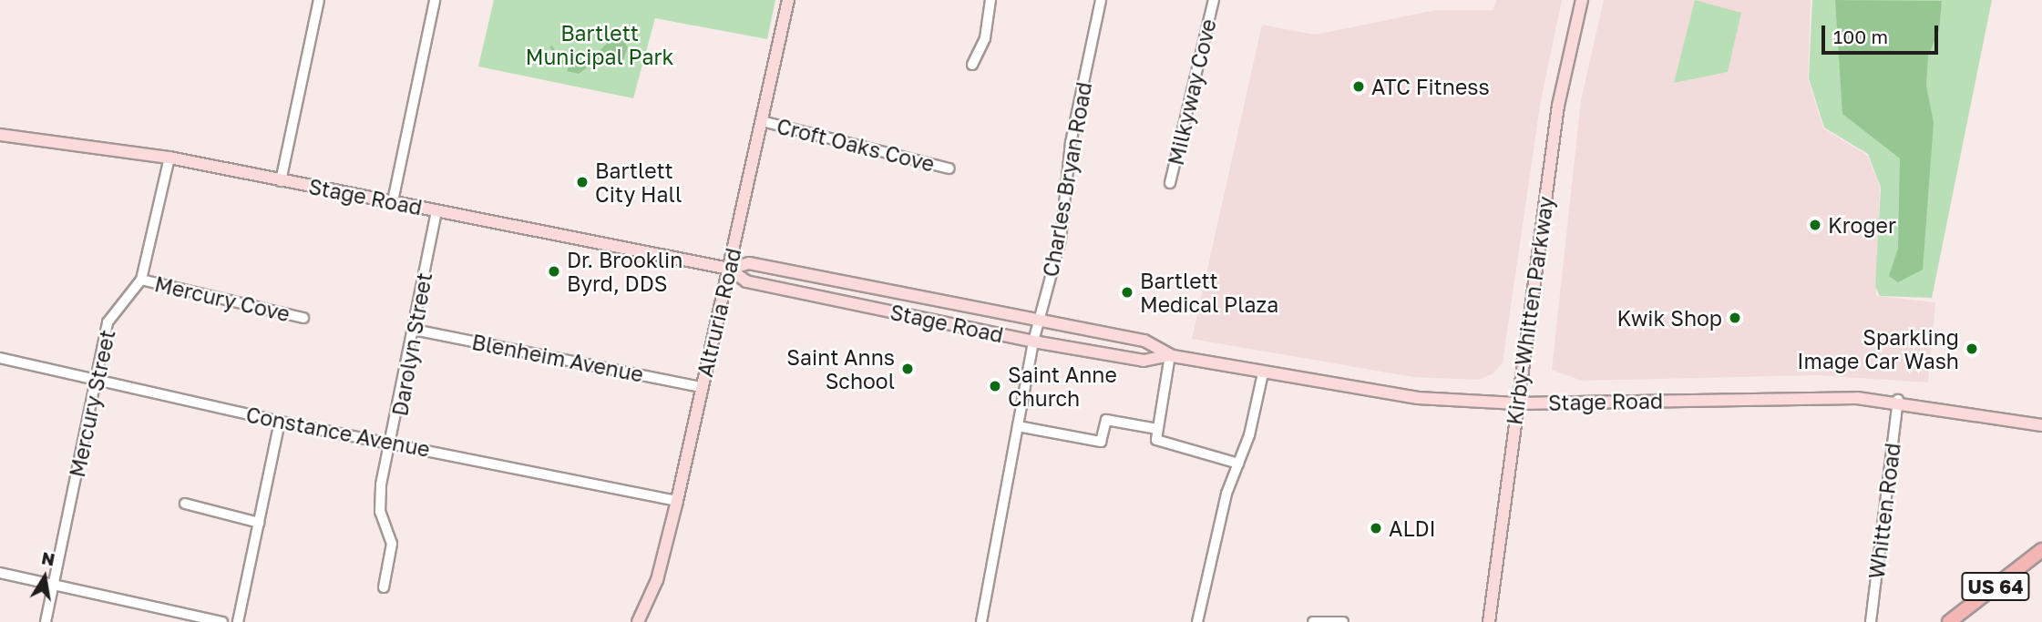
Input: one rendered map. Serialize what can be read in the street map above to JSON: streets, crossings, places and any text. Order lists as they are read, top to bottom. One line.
{"streets":{"main road":["Stage Road","Kirby-Whitten Parkway","Altruria Road","US 64"],"street":["Milkyway Cove","Croft Oaks Cove","Charles Bryan Road","Mercury Cove","Darolyn Street","Blenheim Avenue","Mercury Street","Constance Avenue","Whitten Road"]},"crossings":[["Croft Oaks Cove","Altruria Road"],["Charles Bryan Road","Stage Road"],["Stage Road","Kirby-Whitten Parkway"],["Stage Road","Altruria Road"],["Stage Road","Darolyn Street"],["Stage Road","Mercury Street"],["Stage Road","Whitten Road"],["Mercury Cove","Mercury Street"],["Altruria Road","Blenheim Avenue"],["Altruria Road","Constance Avenue"],["Darolyn Street","Blenheim Avenue"],["Darolyn Street","Constance Avenue"],["Mercury Street","Constance Avenue"]],"parks":["Bartlett Municipal Park"],"places":["ATC Fitness","Bartlett City Hall","Kroger","Dr. Brooklin Byrd, DDS","Bartlett Medical Plaza","Kwik Shop","Sparkling Image Car Wash","Saint Anns School","Saint Anne Church","ALDI"],"scale_bar":"100 m","north":"top"}
